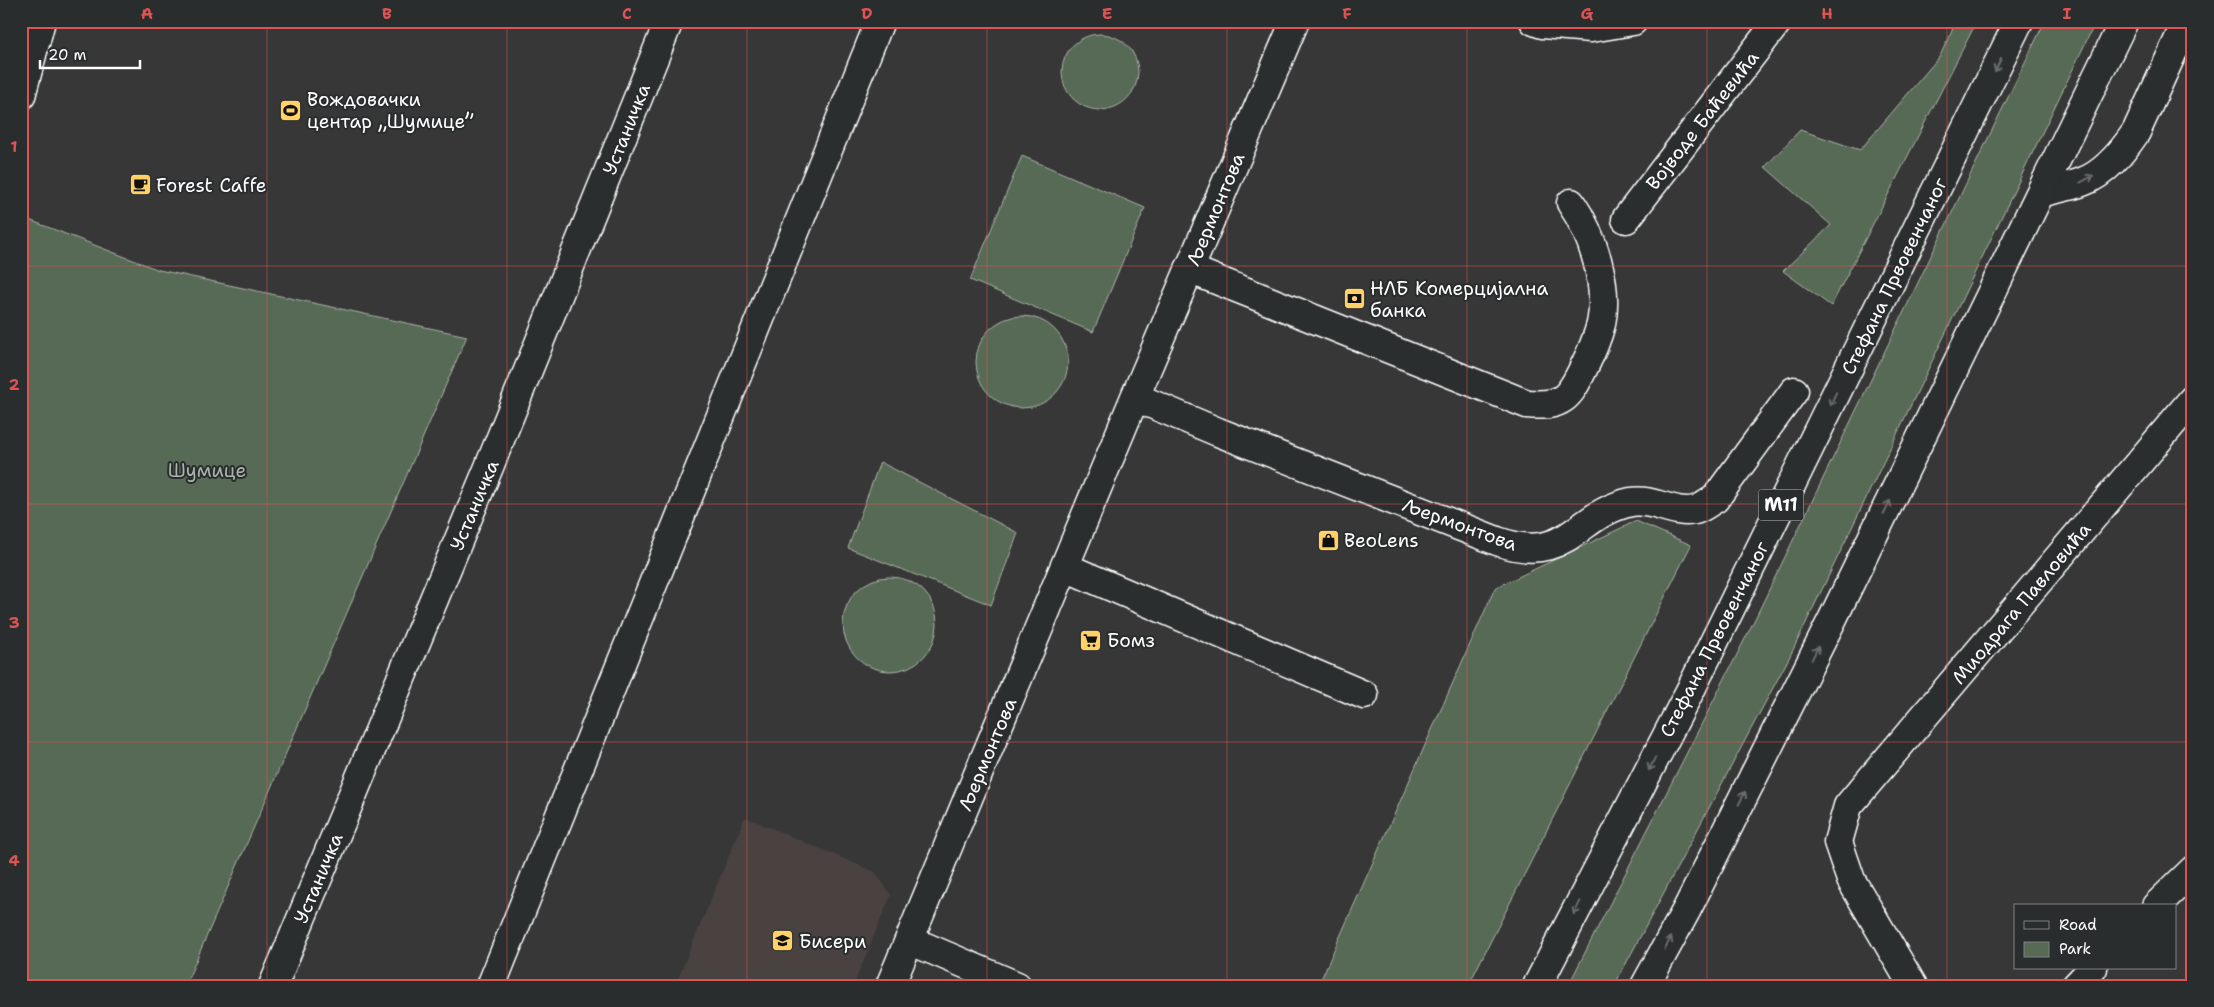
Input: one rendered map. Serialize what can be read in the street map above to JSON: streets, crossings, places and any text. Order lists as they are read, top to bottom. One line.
{"streets":{"main road":["Војводе Баћевића","Устаничка","Љермонтова","Стефана Првовенчаног","M11","Миодрага Павловића"]},"parks":["Шумице"],"places":{"sports":["Вождовачки центар „Шумице”"],"cafe":["Forest Caffe"],"bank":["НЛБ Комерцијална банка"],"shop":["BeoLens"],"supermarket":["Бомз"],"school or university":["Бисери"]},"legend":["Road","Park"],"scale_bar":"20 m","grid":{"columns":["A","B","C","D","E","F","G","H","I"],"rows":["1","2","3","4"]}}
